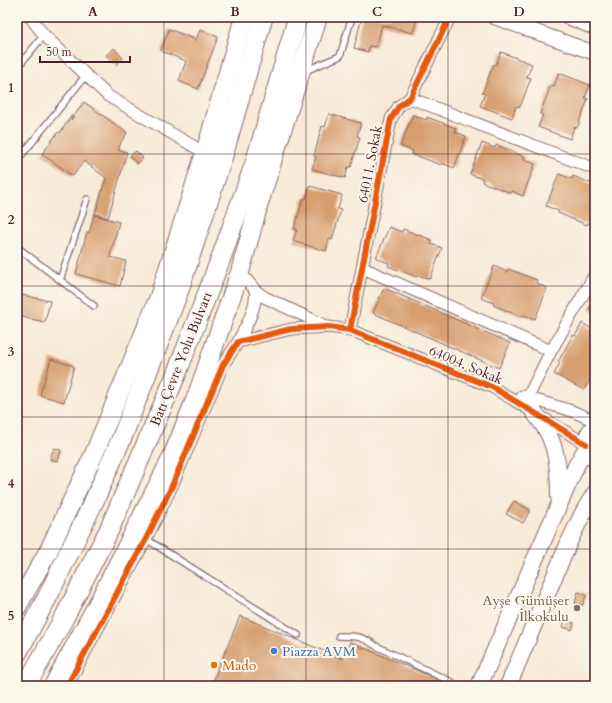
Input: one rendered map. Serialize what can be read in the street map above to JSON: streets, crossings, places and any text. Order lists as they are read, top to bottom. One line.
{"streets":{"highway":["Batı Çevre Yolu Bulvarı"],"street":["64011. Sokak","64004. Sokak"]},"crossings":[["64011. Sokak","64004. Sokak"]],"places":["Ayşe Gümüşer İlkokulu","Piazza AVM","Mado"],"scale_bar":"50 m","grid":{"columns":["A","B","C","D"],"rows":["1","2","3","4","5"]}}
